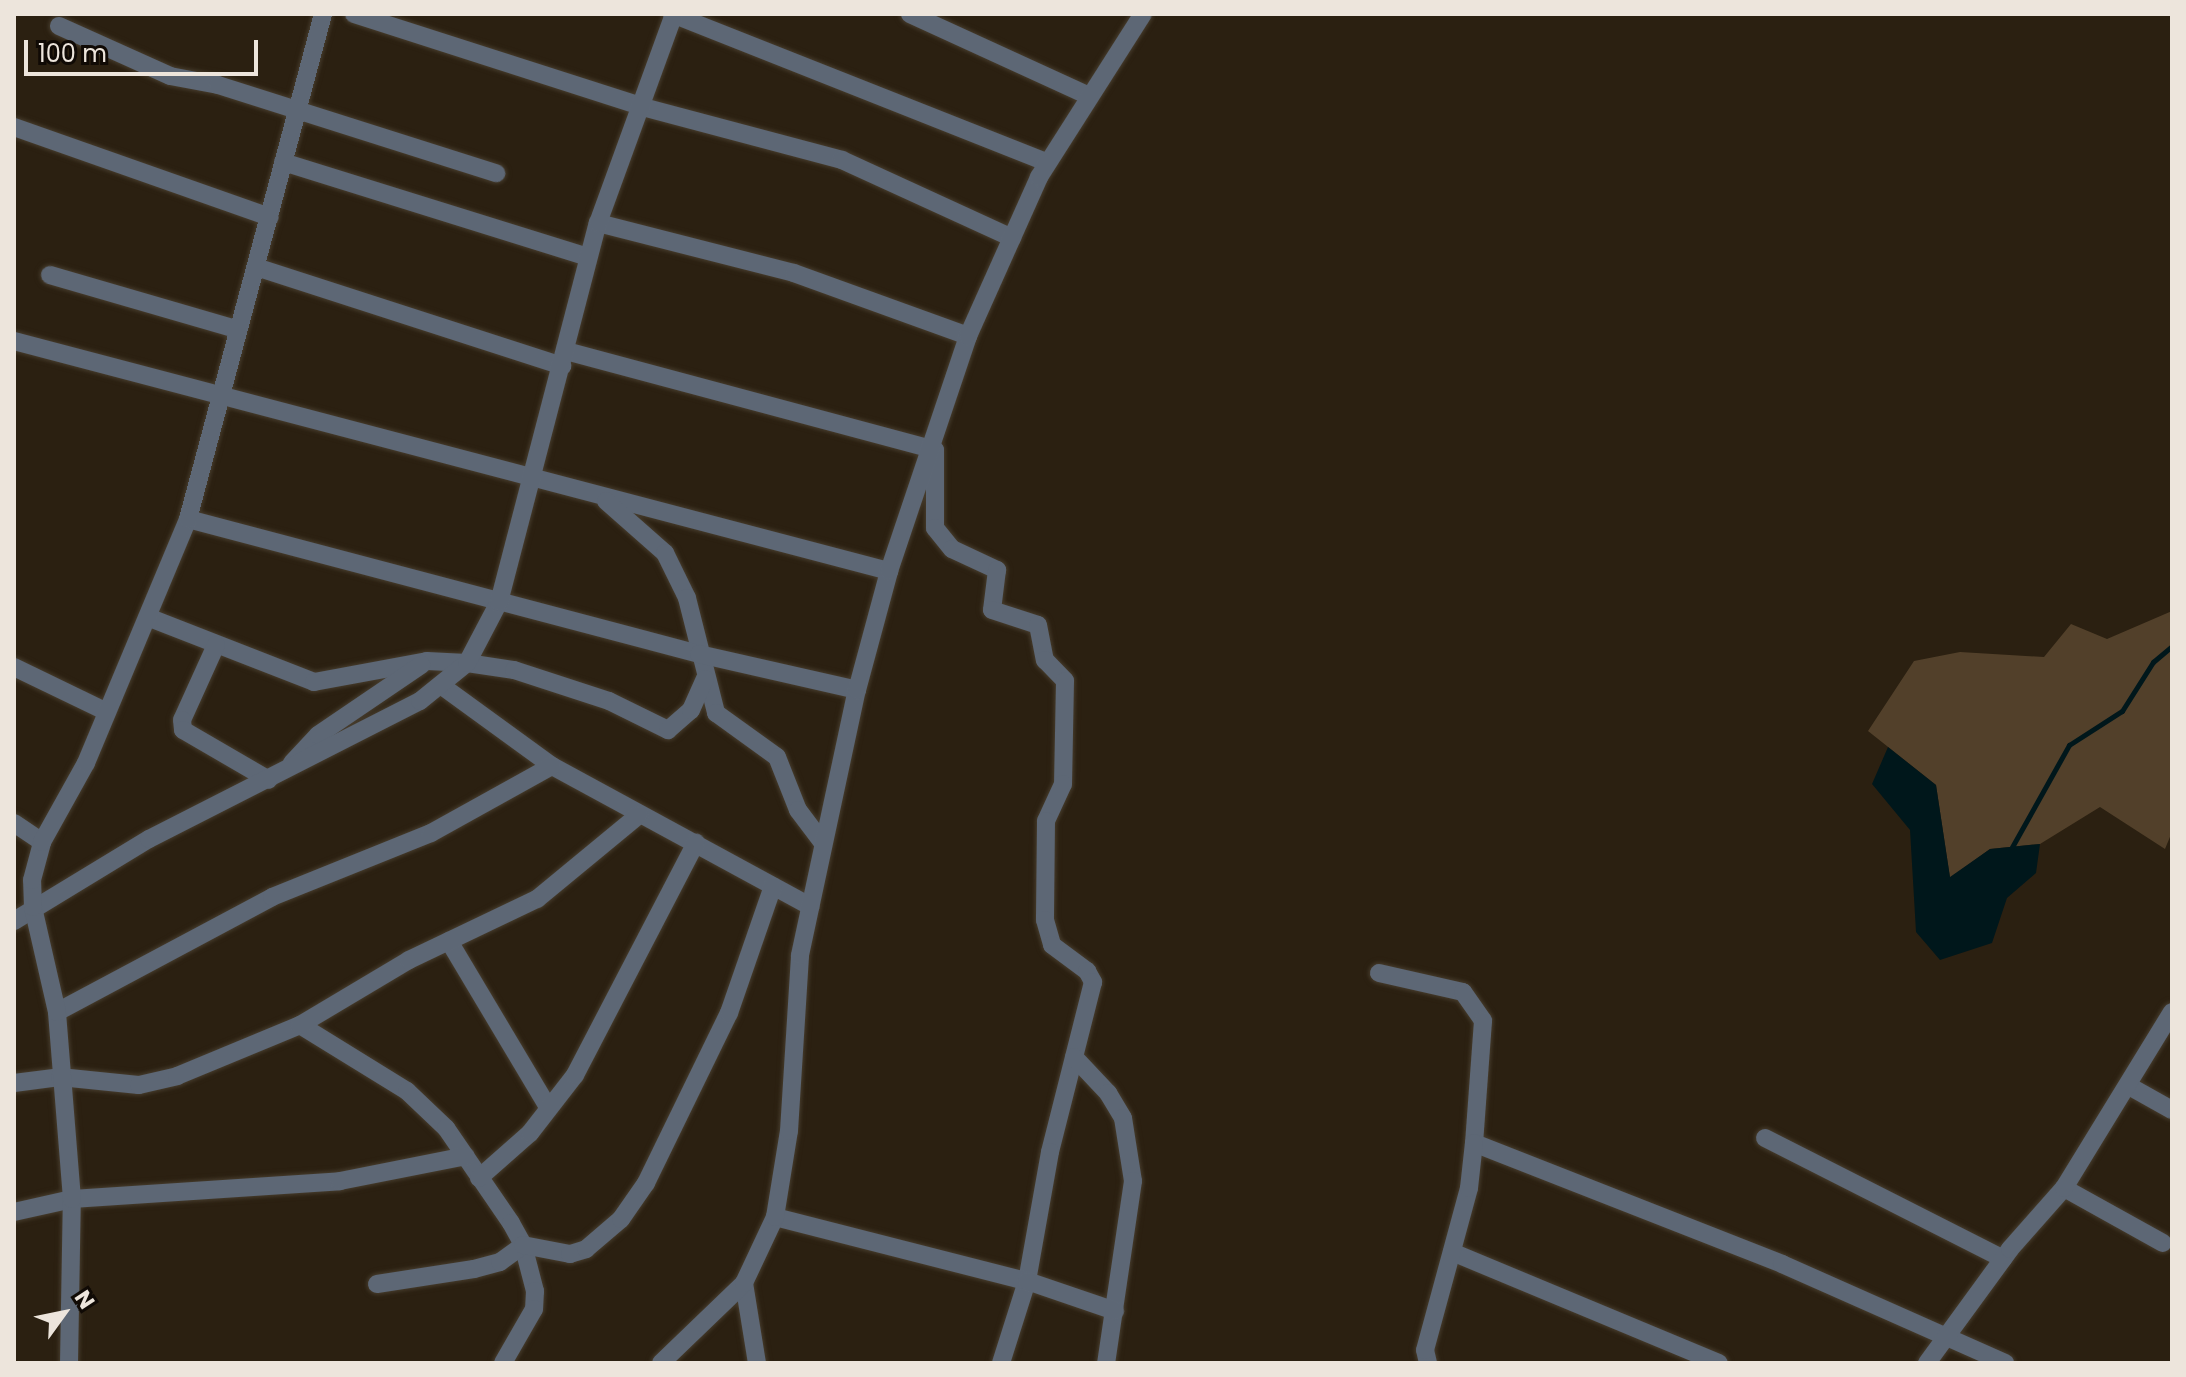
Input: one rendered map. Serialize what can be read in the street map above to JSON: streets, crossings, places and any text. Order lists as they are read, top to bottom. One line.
{"scale_bar":"100 m","north":"top right"}
